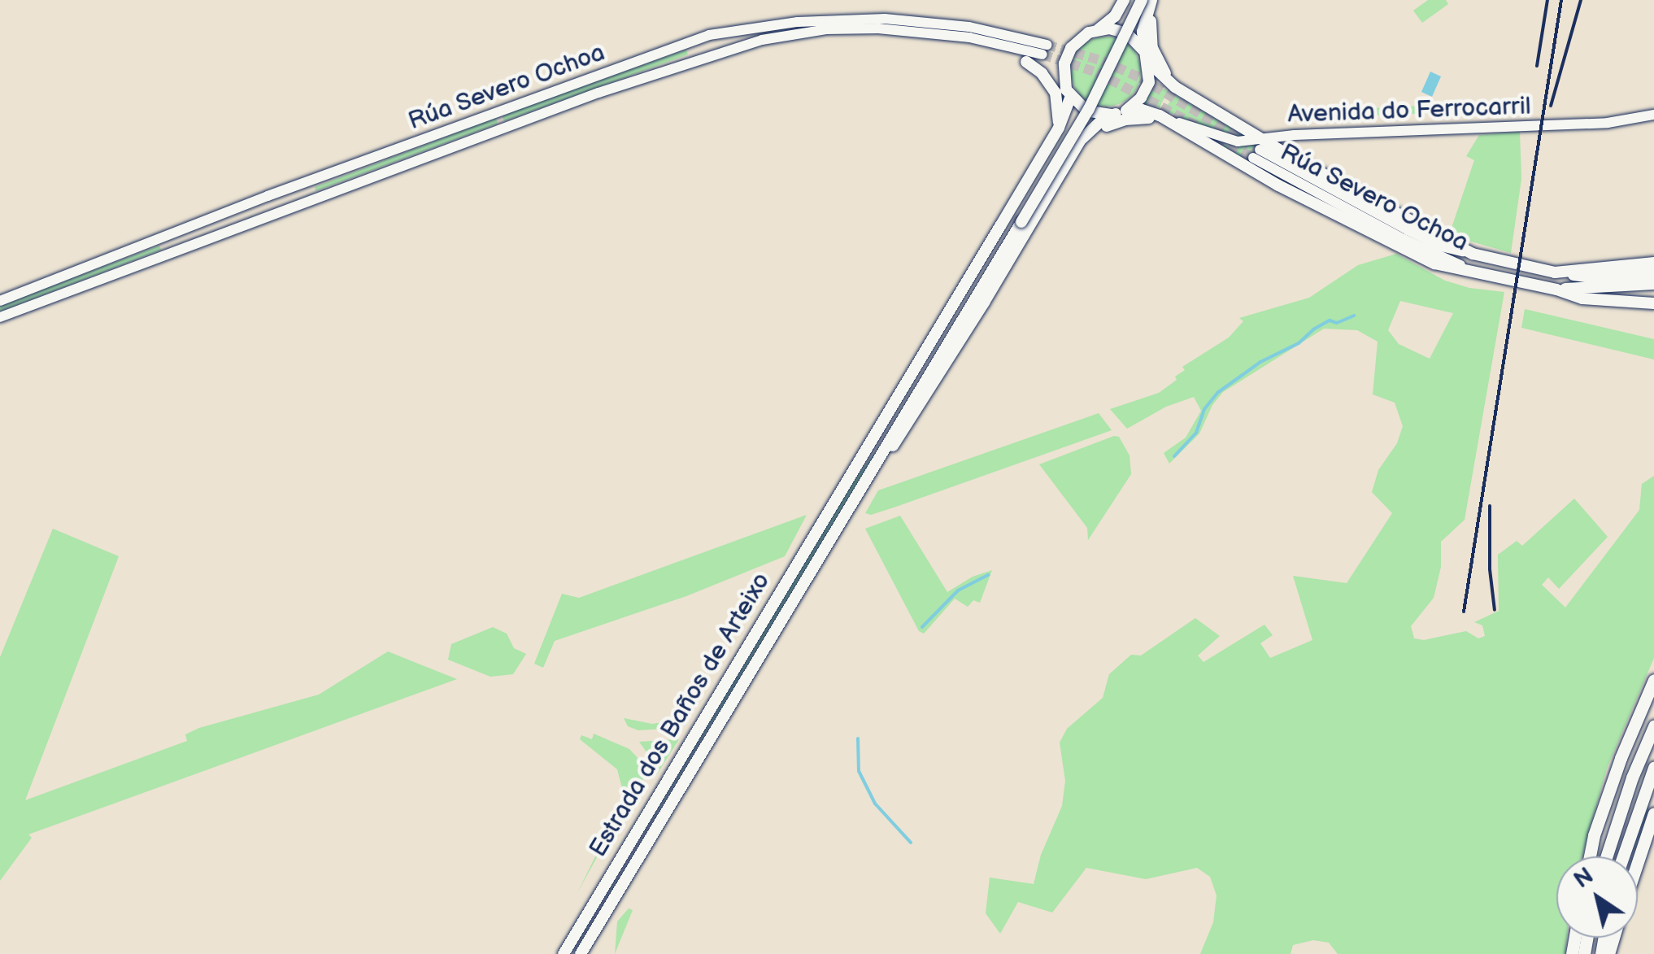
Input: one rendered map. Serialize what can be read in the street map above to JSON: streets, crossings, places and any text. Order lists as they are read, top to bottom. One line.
{"streets":{"main road":["Rúa Severo Ochoa","Avenida do Ferrocarril","Estrada dos Baños de Arteixo"]},"crossings":[["Rúa Severo Ochoa","Avenida do Ferrocarril"]],"north":"top left"}
